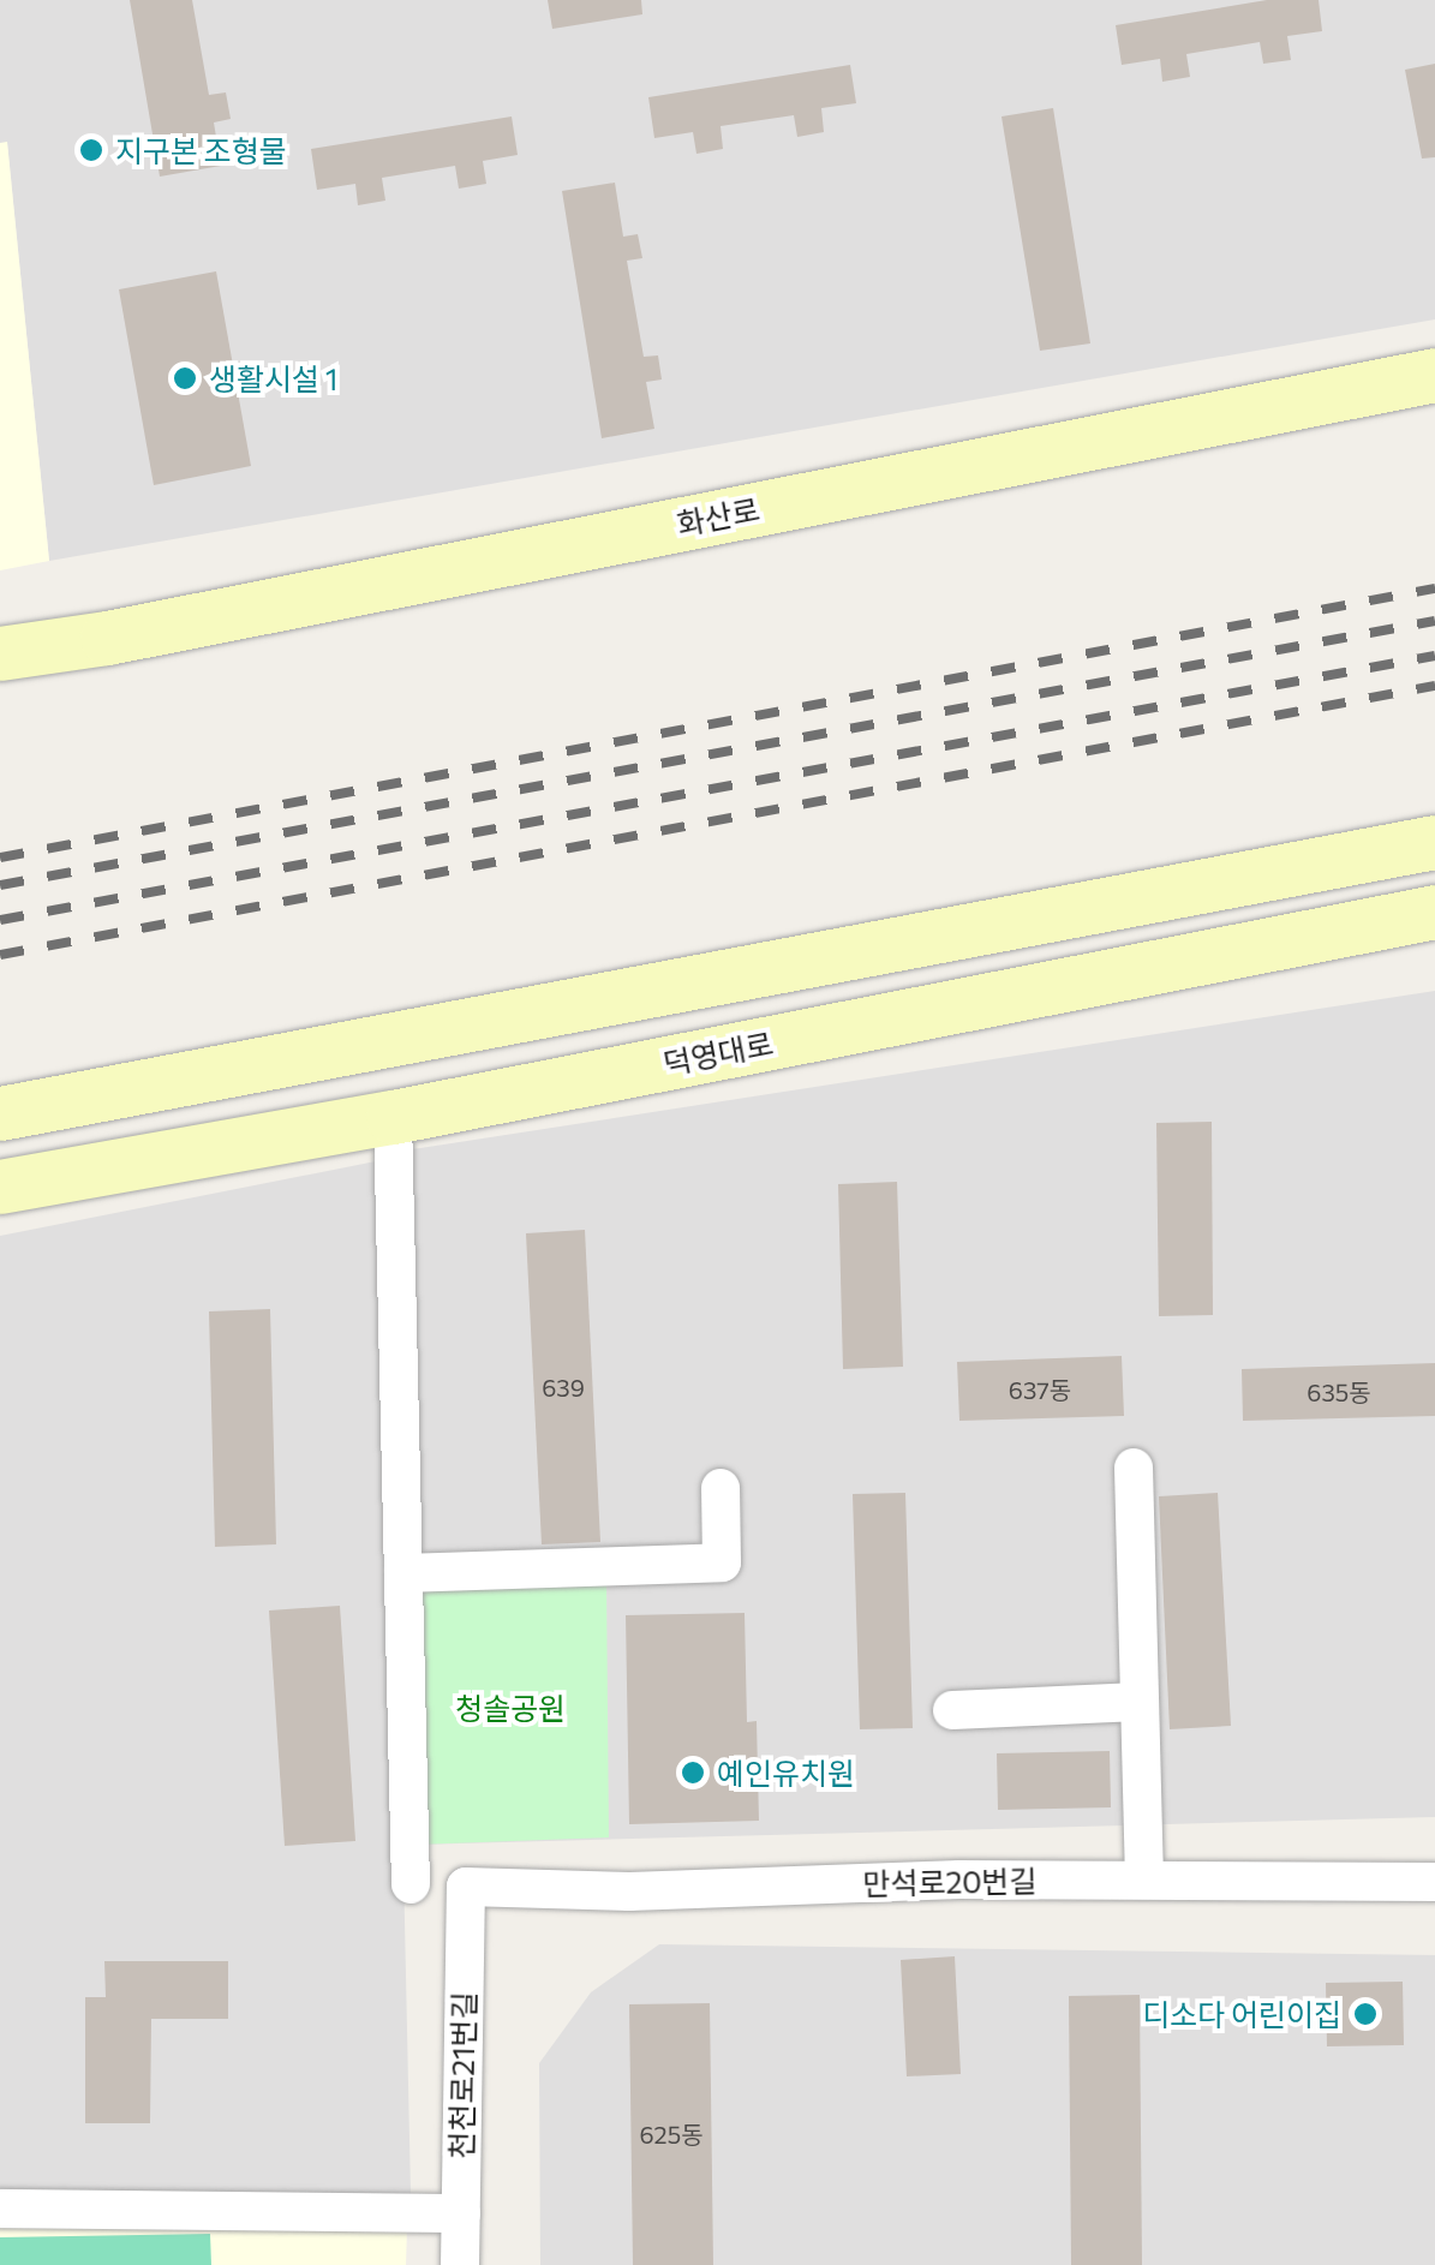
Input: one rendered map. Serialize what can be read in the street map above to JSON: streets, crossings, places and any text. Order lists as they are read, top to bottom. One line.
{"streets":{"main road":["화산로","덕영대로"],"street":["만석로20번길","천천로21번길"]},"crossings":[["만석로20번길","천천로21번길"]],"parks":["청솔공원"],"places":["지구본 조형물","생활시설 1","예인유치원","디소다 어린이집"],"house_numbers":["639","637동","635동","625동"]}
